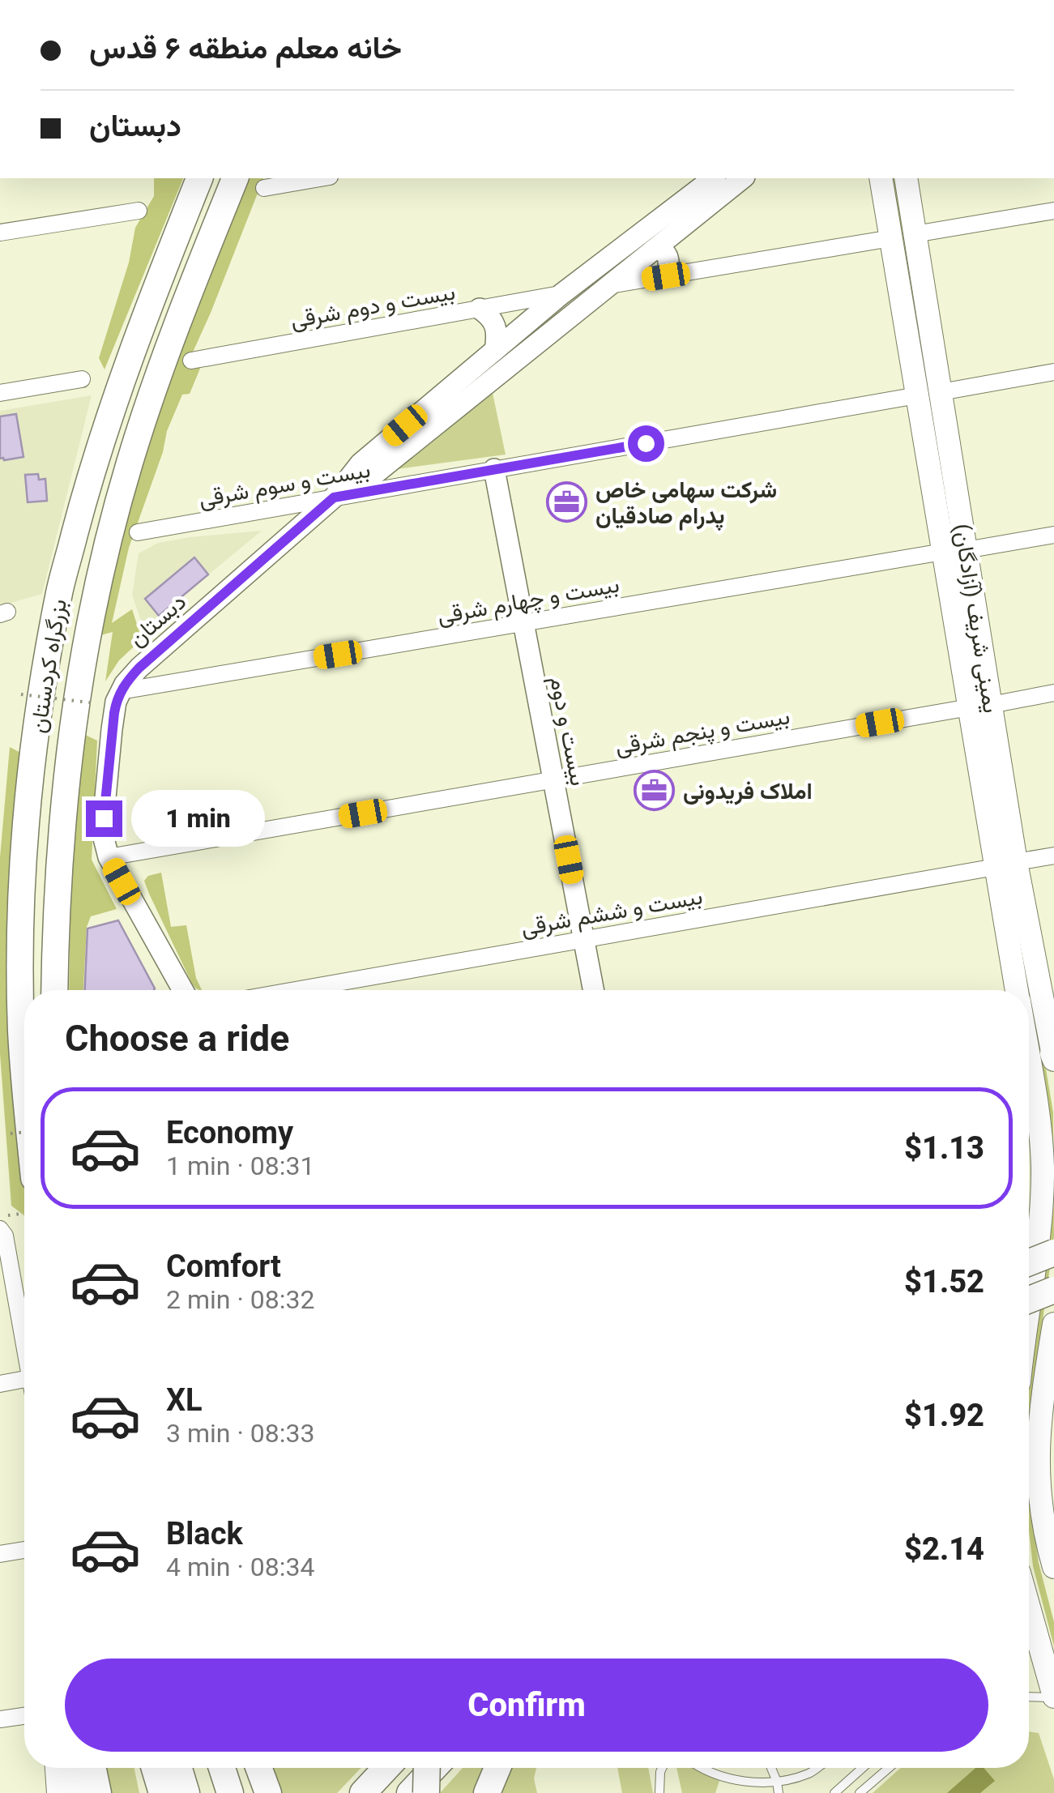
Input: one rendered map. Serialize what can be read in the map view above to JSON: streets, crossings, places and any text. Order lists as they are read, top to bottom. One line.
{"streets":{"highway":["بزرگراه کردستان"],"main road":["یمینی شریف (آزادگان)"],"street":["بیست و دوم شرقی","بیست و سوم شرقی","بیست و چهارم شرقی","دبستان","بیست و دوم","بیست و پنجم شرقی","بیست و ششم شرقی"]},"crossings":[["بیست و دوم شرقی","دبستان"],["بیست و سوم شرقی","یمینی شریف (آزادگان)"],["بیست و سوم شرقی","دبستان"],["بیست و سوم شرقی","بیست و دوم"],["بیست و چهارم شرقی","یمینی شریف (آزادگان)"],["بیست و چهارم شرقی","دبستان"],["بیست و چهارم شرقی","بیست و دوم"],["یمینی شریف (آزادگان)","بیست و پنجم شرقی"],["یمینی شریف (آزادگان)","بیست و ششم شرقی"],["دبستان","بیست و پنجم شرقی"],["بیست و دوم","بیست و پنجم شرقی"],["بیست و دوم","بیست و ششم شرقی"]],"places":{"office":["شرکت سهامی خاص پدرام صادقیان","املاک فریدونی"]},"page":{"banner":["خانه معلم منطقه ۶ قدس","دبستان"],"bubble":"1 min","heading":"Choose a ride","list":[{"name":"Economy","note":"1 min · 08:31","value":"$1.13"},{"name":"Comfort","note":"2 min · 08:32","value":"$1.52"},{"name":"XL","note":"3 min · 08:33","value":"$1.92"},{"name":"Black","note":"4 min · 08:34","value":"$2.14"}],"buttons":"Confirm"}}
